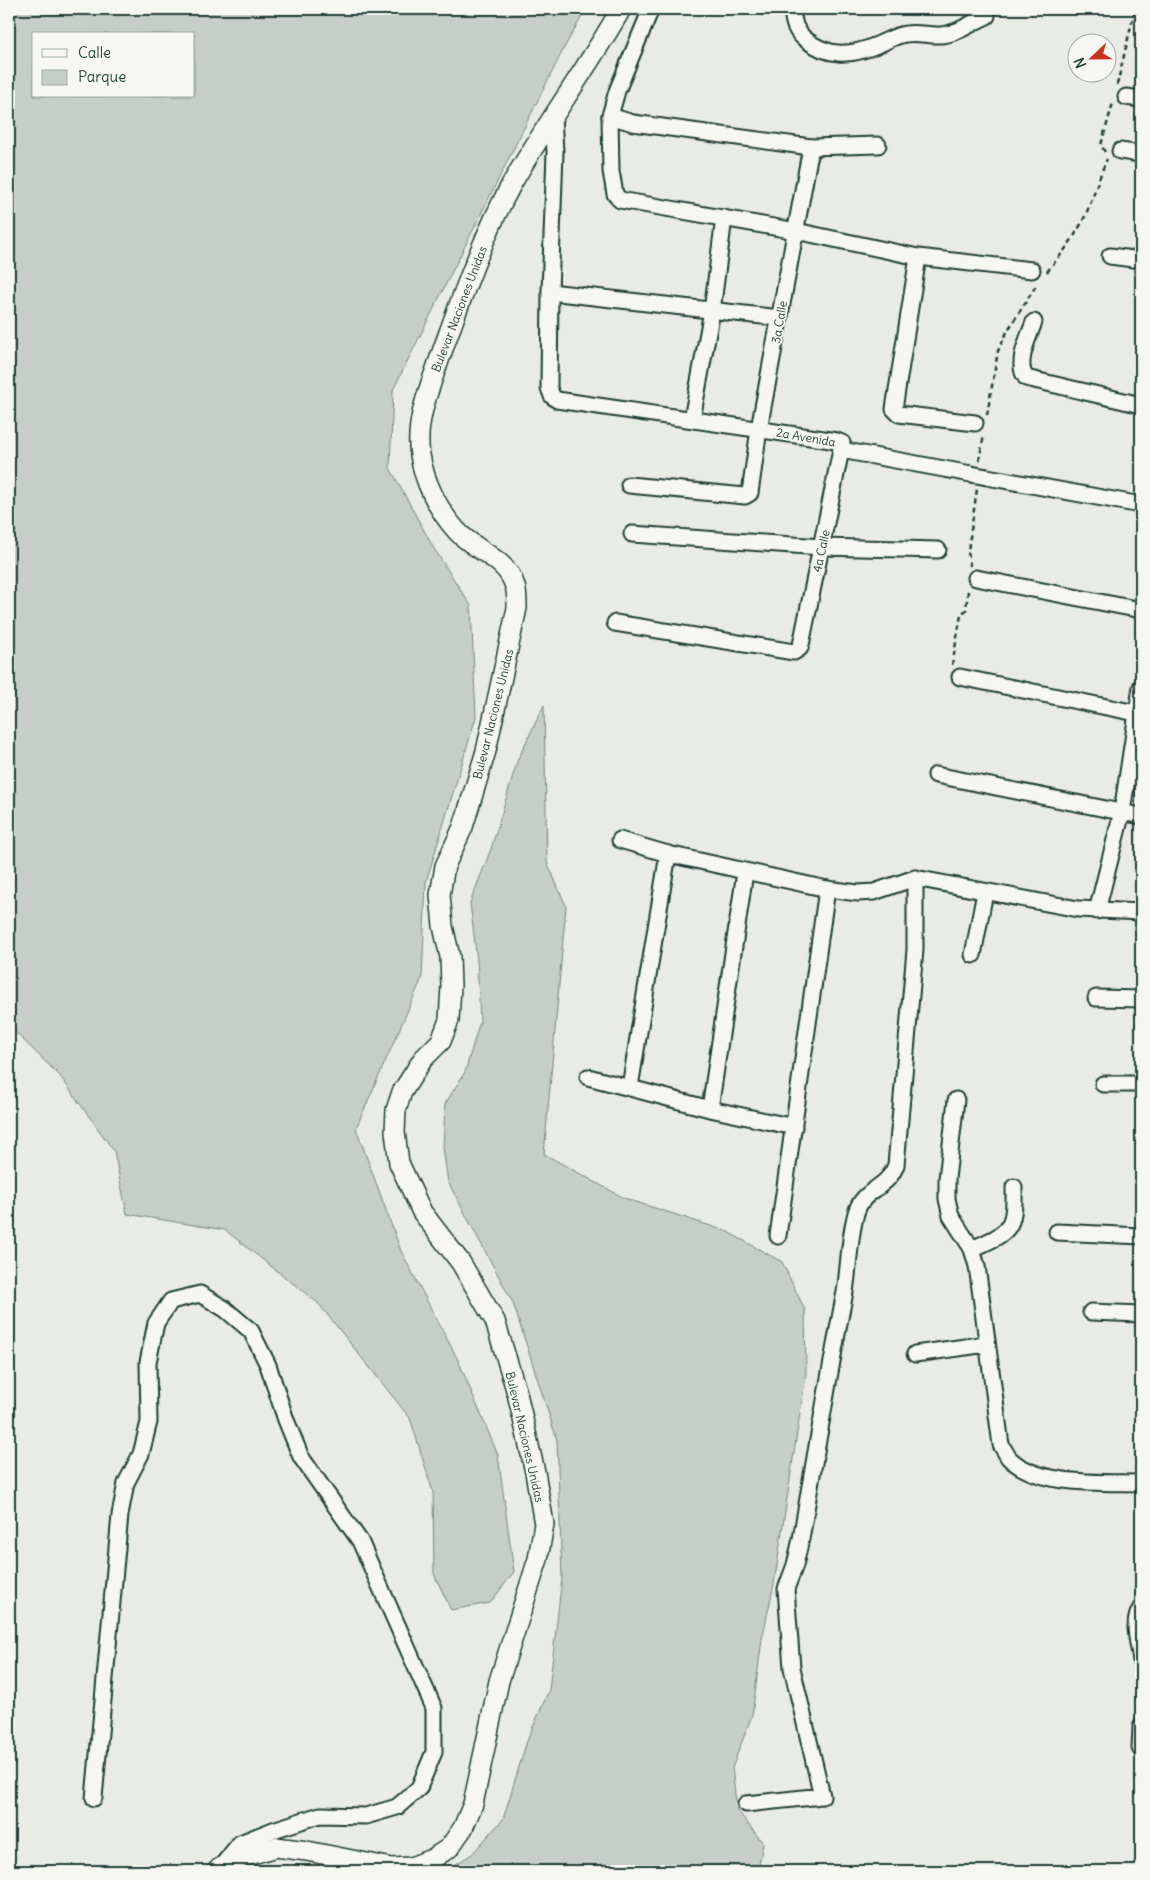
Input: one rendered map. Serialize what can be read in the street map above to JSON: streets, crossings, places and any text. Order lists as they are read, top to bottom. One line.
{"streets":{"main road":["Bulevar Naciones Unidas"],"street":["3a Calle","2a Avenida","4a Calle"]},"crossings":[["3a Calle","2a Avenida"],["2a Avenida","4a Calle"]],"legend":["Calle","Parque"],"north":"left"}
